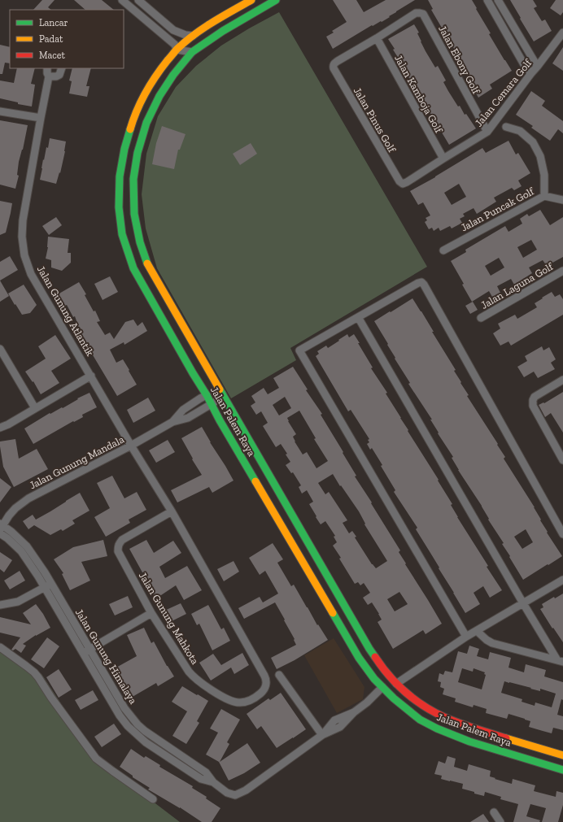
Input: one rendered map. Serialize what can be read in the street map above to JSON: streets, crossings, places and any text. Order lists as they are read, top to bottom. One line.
{"streets":{"street":["Jalan Ebony Golf","Jalan Cemara Golf","Jalan Kamboja Golf","Jalan Pinus Golf","Jalan Puncak Golf","Jalan Laguna Golf","Jalan Gunung Atlantik","Jalan Palem Raya","Jalan Gunung Mandala","Jalan Gunung Mahkota","Jalan Gunung Himalaya"]},"crossings":[["Jalan Ebony Golf","Jalan Cemara Golf"],["Jalan Ebony Golf","Jalan Kamboja Golf"],["Jalan Ebony Golf","Jalan Pinus Golf"],["Jalan Cemara Golf","Jalan Kamboja Golf"],["Jalan Cemara Golf","Jalan Pinus Golf"],["Jalan Kamboja Golf","Jalan Pinus Golf"],["Jalan Gunung Atlantik","Jalan Gunung Mandala"],["Jalan Gunung Atlantik","Jalan Gunung Mahkota"],["Jalan Palem Raya","Jalan Gunung Mandala"],["Jalan Palem Raya","Jalan Gunung Himalaya"],["Jalan Gunung Mandala","Jalan Gunung Mahkota"],["Jalan Gunung Mandala","Jalan Gunung Himalaya"]],"legend":["Lancar","Padat","Macet"]}
